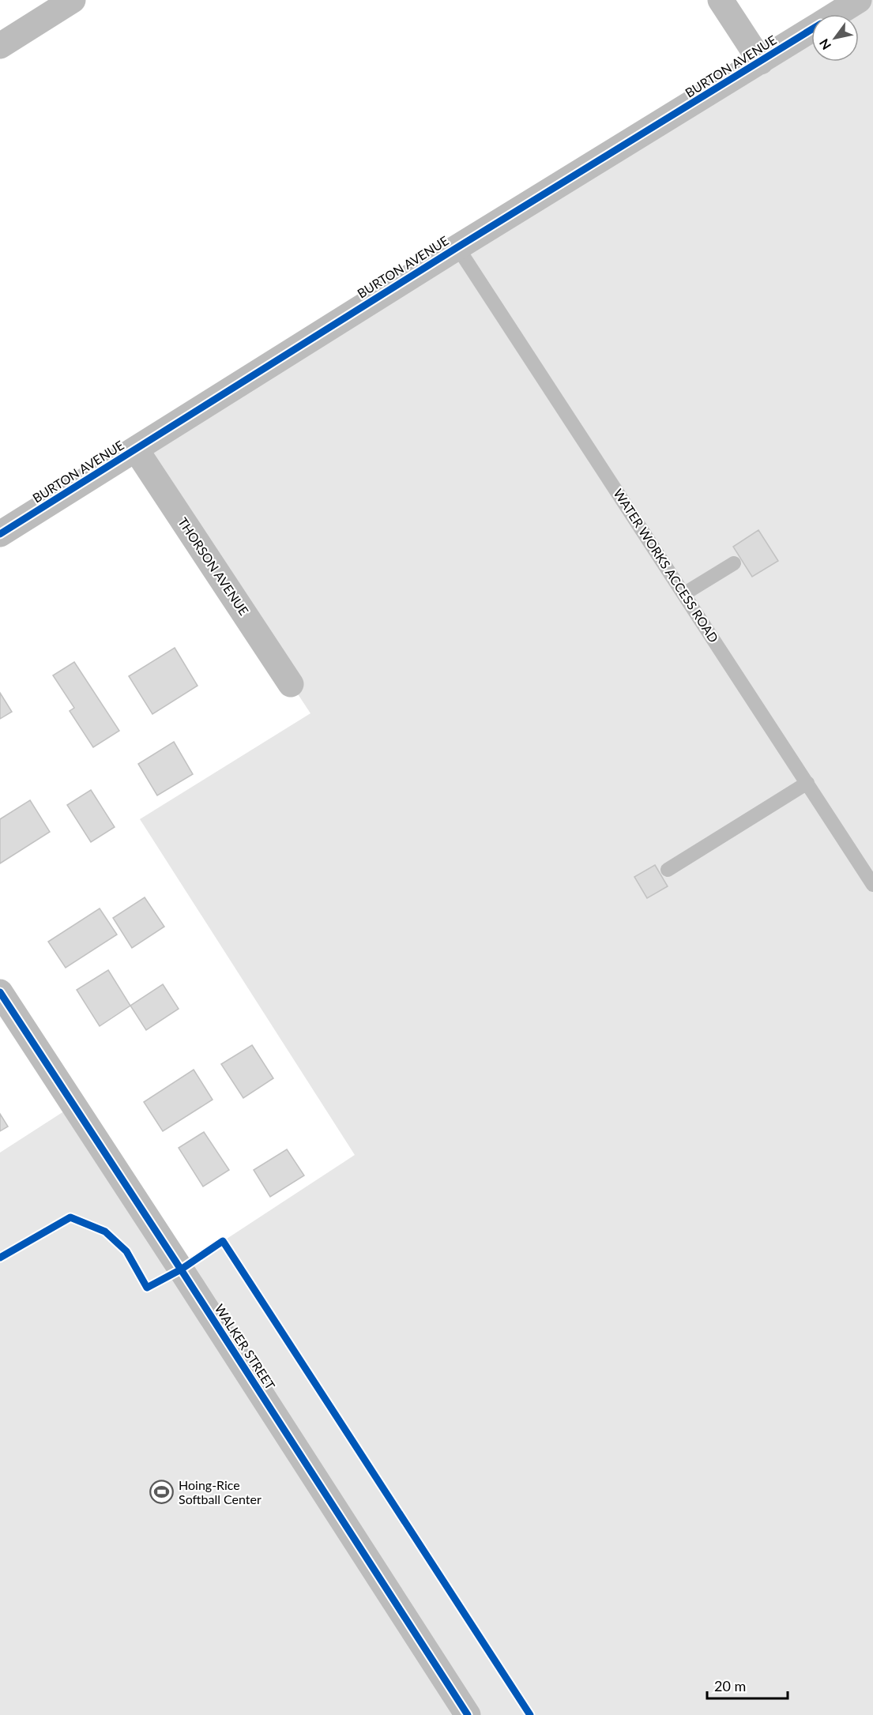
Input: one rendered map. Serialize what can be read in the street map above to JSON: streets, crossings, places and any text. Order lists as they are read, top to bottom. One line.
{"streets":{"street":["BURTON AVENUE","THORSON AVENUE","WALKER STREET"],"lane":["WATER WORKS ACCESS ROAD"]},"crossings":[["BURTON AVENUE","WATER WORKS ACCESS ROAD"],["BURTON AVENUE","THORSON AVENUE"]],"places":{"sports":["Hoing-Rice Softball Center"]},"scale_bar":"20 m","north":"bottom left"}
